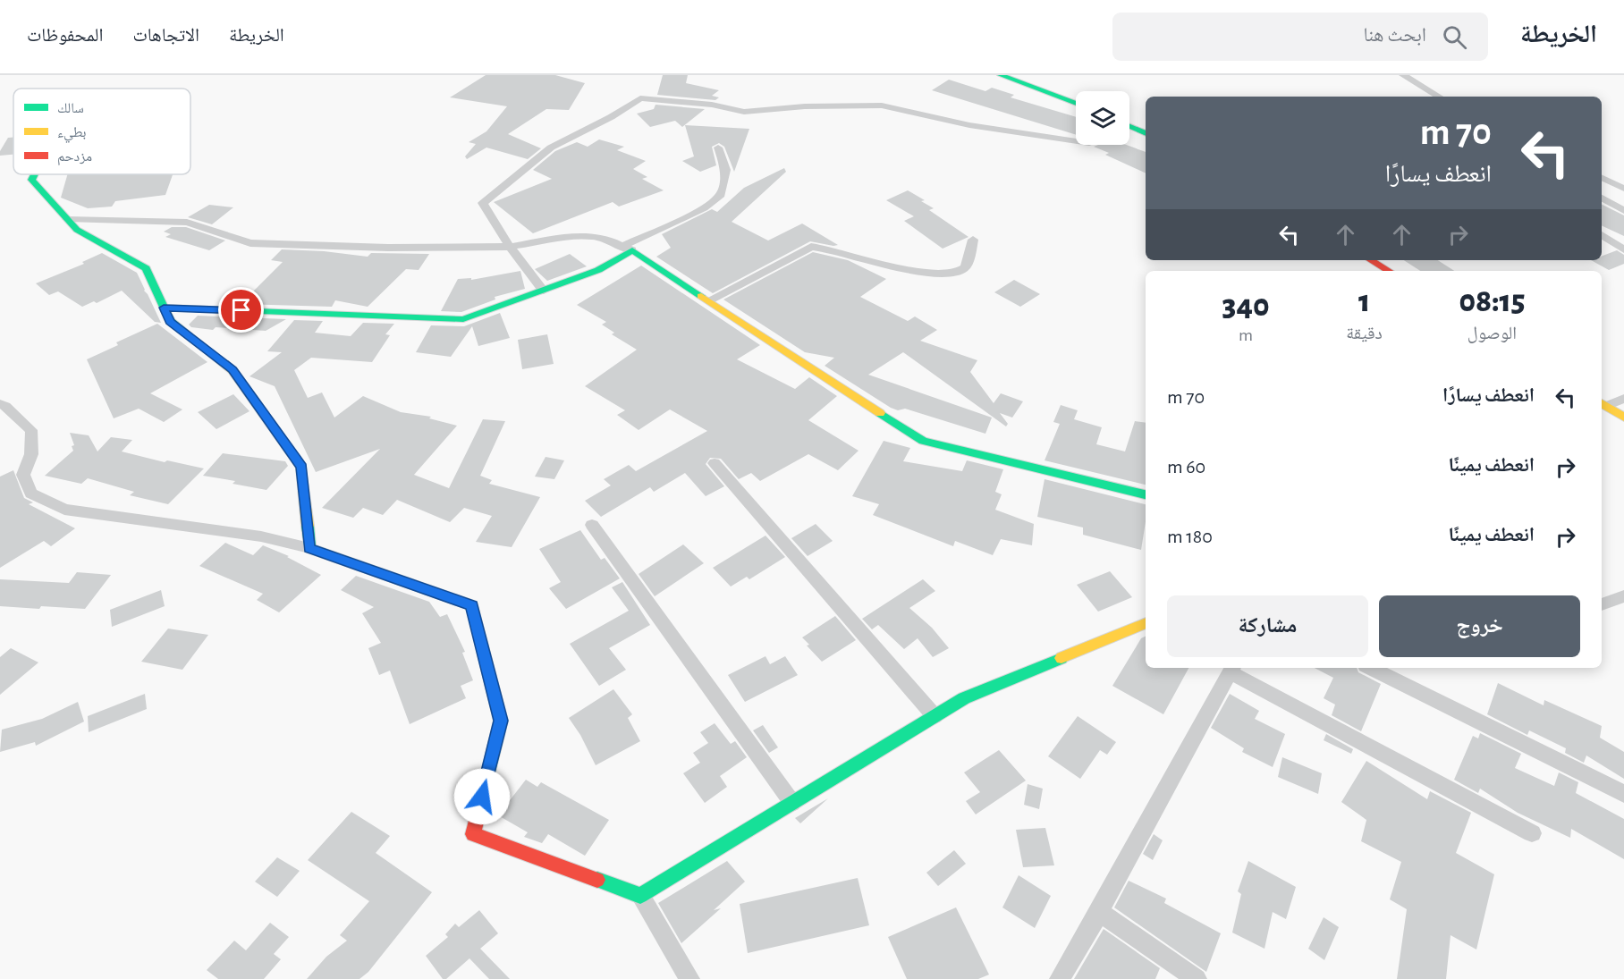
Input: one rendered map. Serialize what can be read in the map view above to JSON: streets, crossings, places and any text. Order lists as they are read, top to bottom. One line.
{"legend":["سالك","بطيء","مزدحم"],"page":{"header":"الخريطة","search":"ابحث هنا","nav":["الخريطة","الاتجاهات","المحفوظات"],"turn":["70 m","انعطف يسارًا"],"eta":["08:15","الوصول","1","دقيقة","340","m"],"list":[{"name":"انعطف يسارًا","value":"70 m"},{"name":"انعطف يمينًا","value":"60 m"},{"name":"انعطف يمينًا","value":"180 m"}],"buttons":["خروج","مشاركة"]}}
